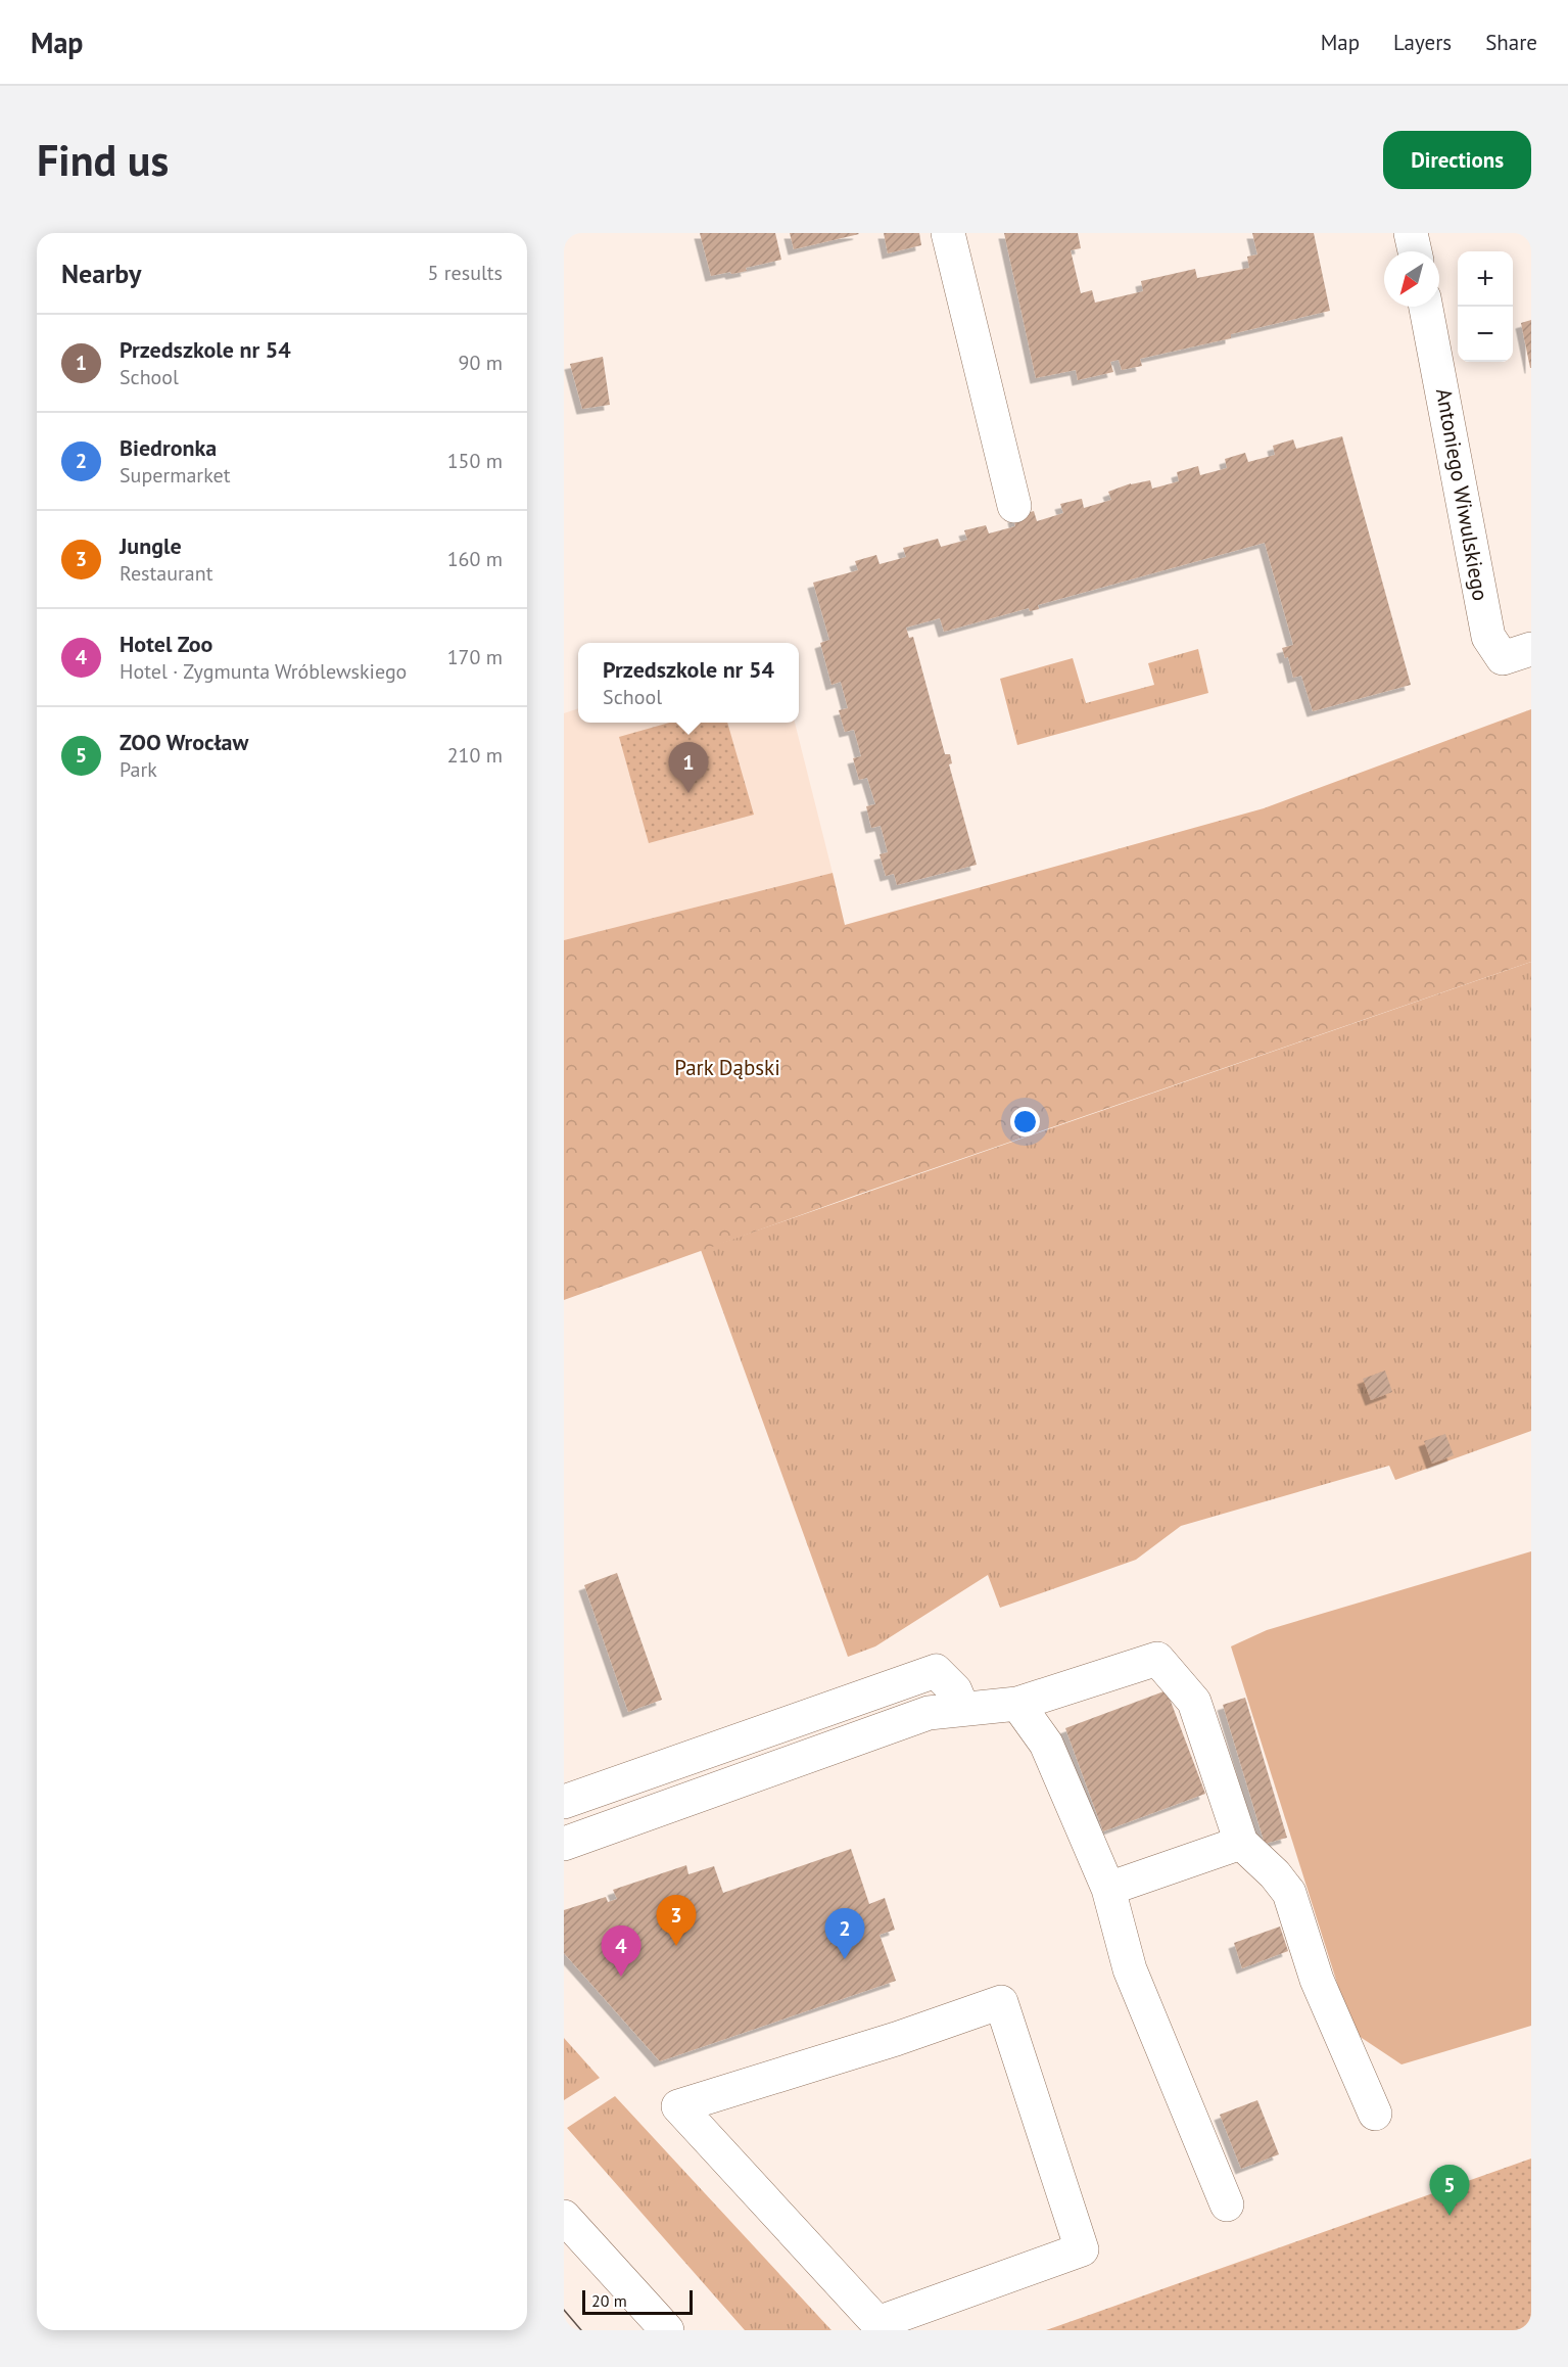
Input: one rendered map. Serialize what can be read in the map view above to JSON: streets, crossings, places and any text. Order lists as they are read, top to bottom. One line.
{"streets":{"street":["Antoniego Wiwulskiego"]},"parks":["Park Dąbski"],"scale_bar":"20 m","north":"bottom left","page":{"header":"Map","nav":["Map","Layers","Share"],"buttons":"Directions","title":"Find us","heading":["Nearby","5 results"],"map_buttons":["+","−"],"list":[{"mark":"1","name":"Przedszkole nr 54","note":"School","value":"90 m"},{"mark":"2","name":"Biedronka","note":"Supermarket","value":"150 m"},{"mark":"3","name":"Jungle","note":"Restaurant","value":"160 m"},{"mark":"4","name":"Hotel Zoo","note":"Hotel · Zygmunta Wróblewskiego","value":"170 m"},{"mark":"5","name":"ZOO Wrocław","note":"Park","value":"210 m"}],"popup":["Przedszkole nr 54","School"],"pins":["1","3","2","4","5"],"scale":"20 m"}}
